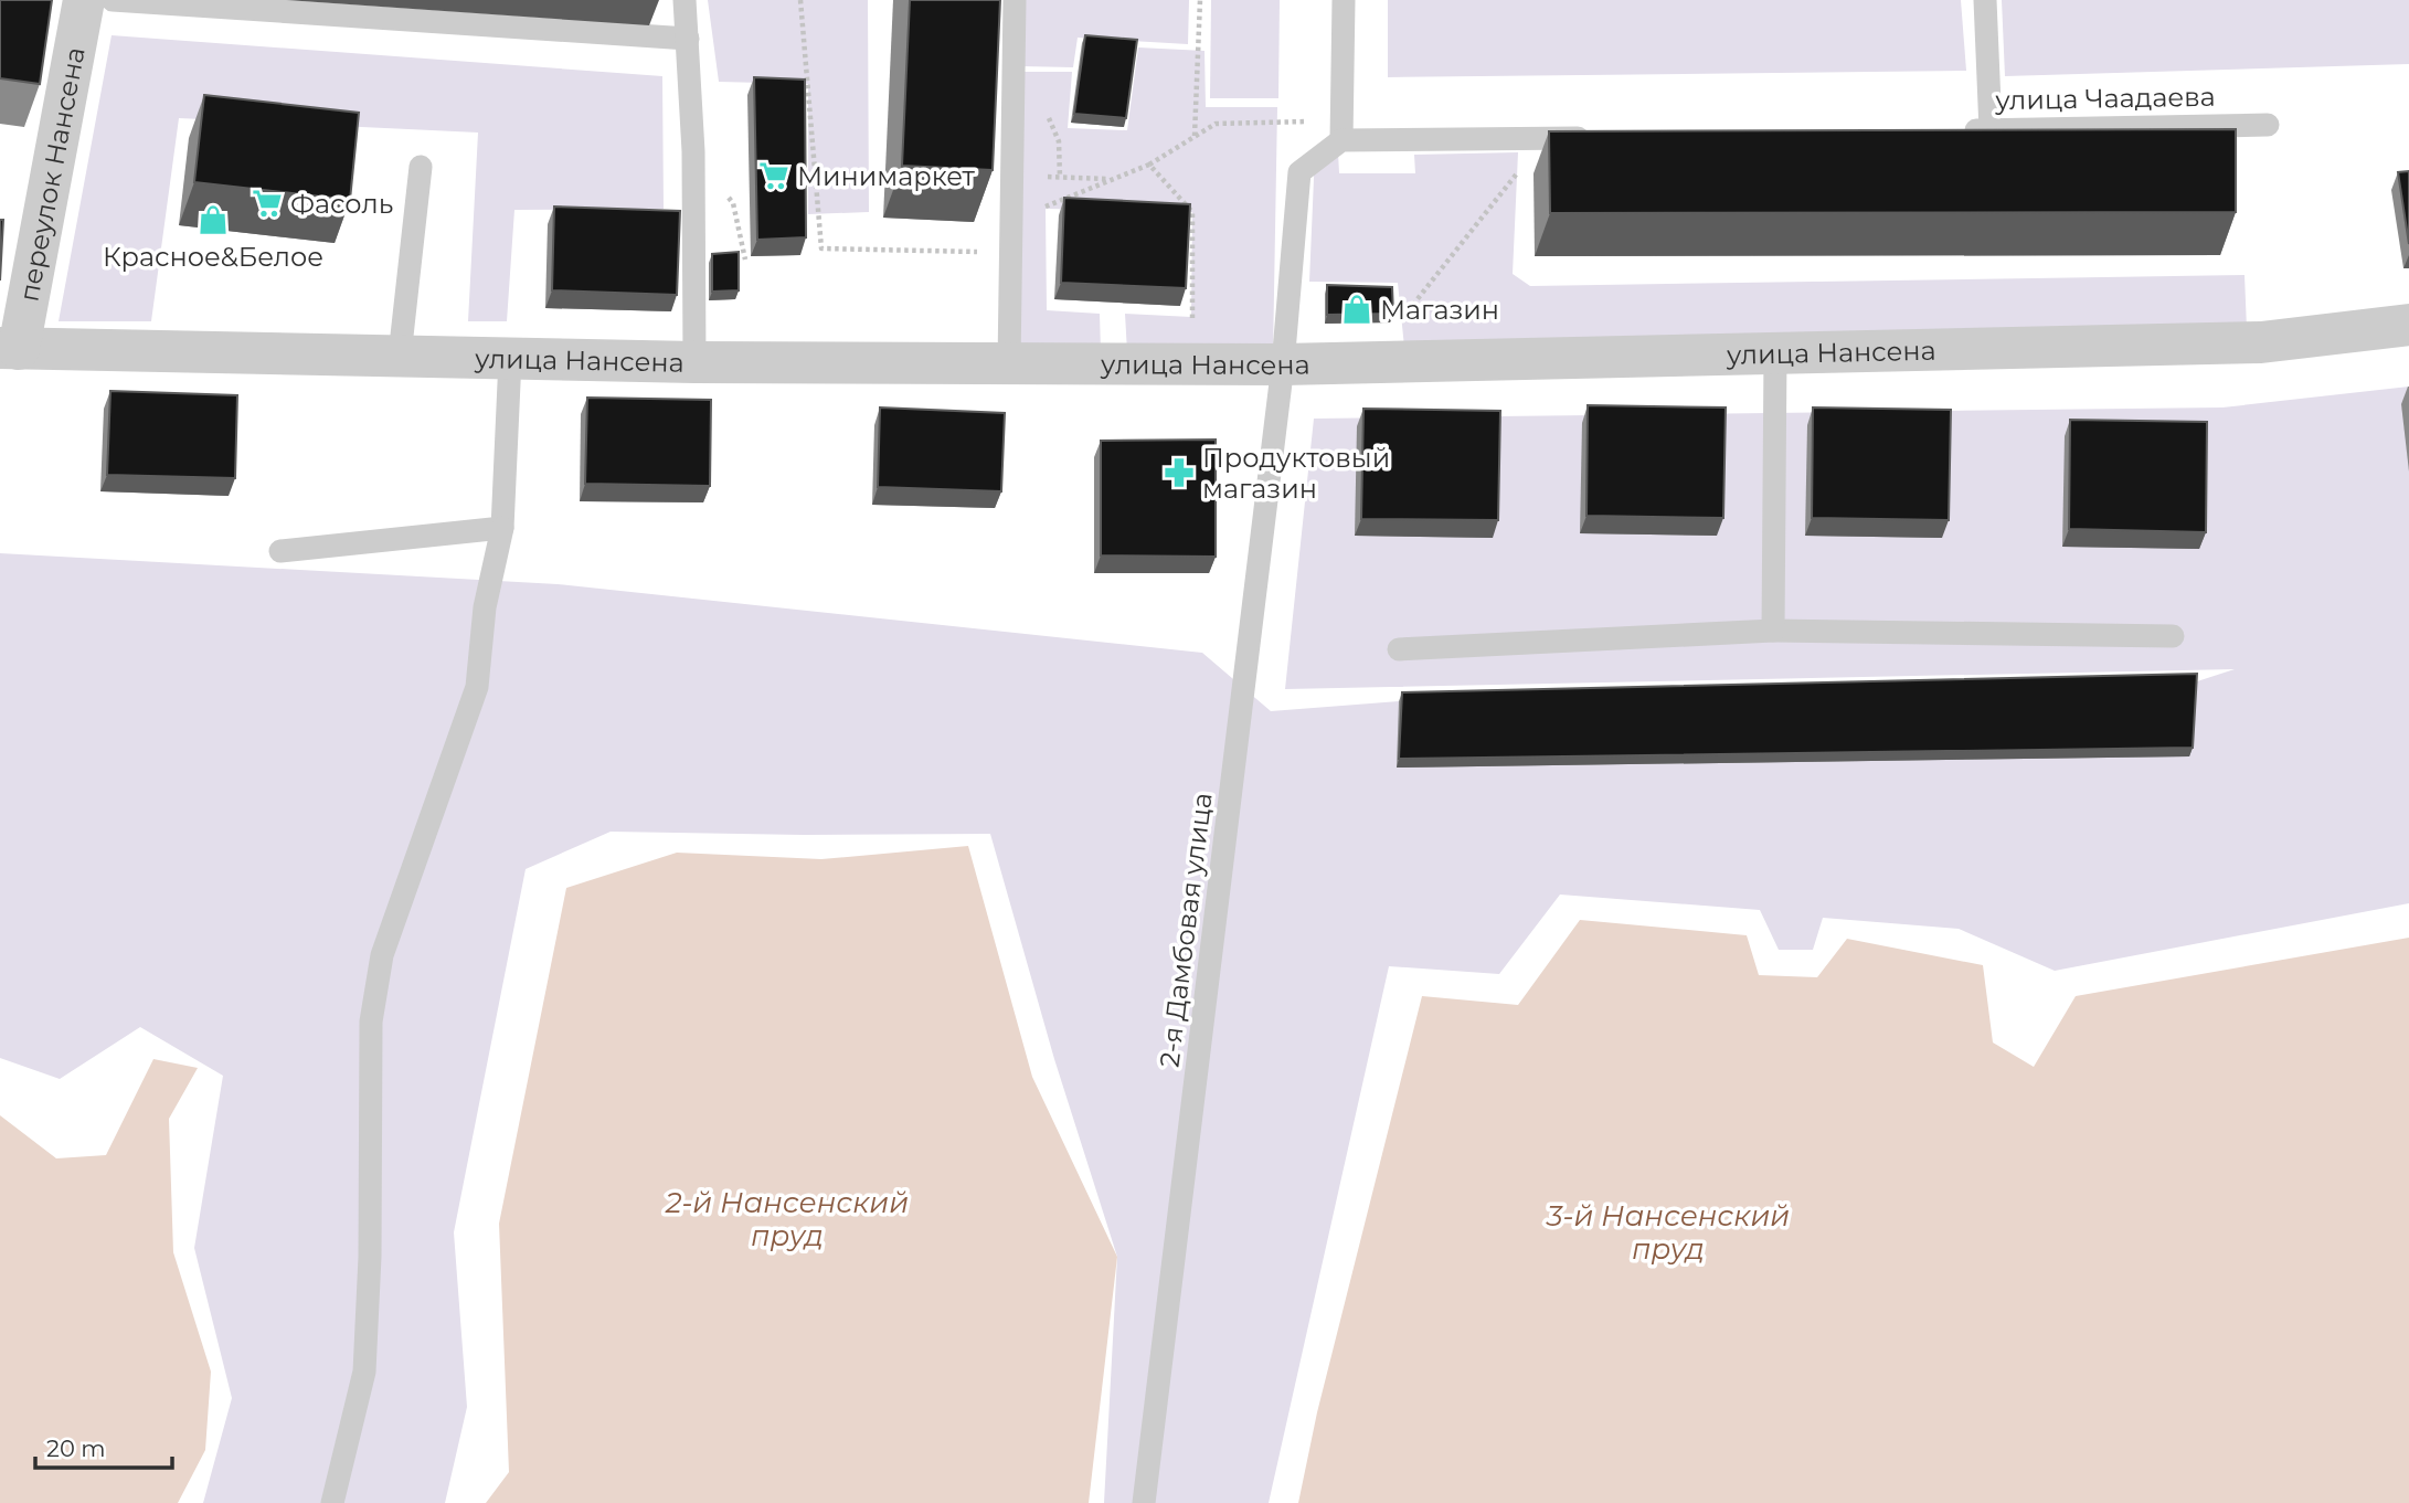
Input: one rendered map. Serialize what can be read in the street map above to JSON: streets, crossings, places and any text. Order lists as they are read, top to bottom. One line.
{"streets":{"street":["переулок Нансена","улица Нансена"],"lane":["улица Чаадаева","2-я Дамбовая улица"]},"crossings":[["переулок Нансена","улица Нансена"],["улица Нансена","2-я Дамбовая улица"]],"water":["2-й Нансенский пруд","3-й Нансенский пруд"],"places":{"supermarket":["Минимаркет","Фасоль"],"shop":["Красное&Белое","Магазин"],"pharmacy":["Продуктовый магазин"]},"scale_bar":"20 m"}
